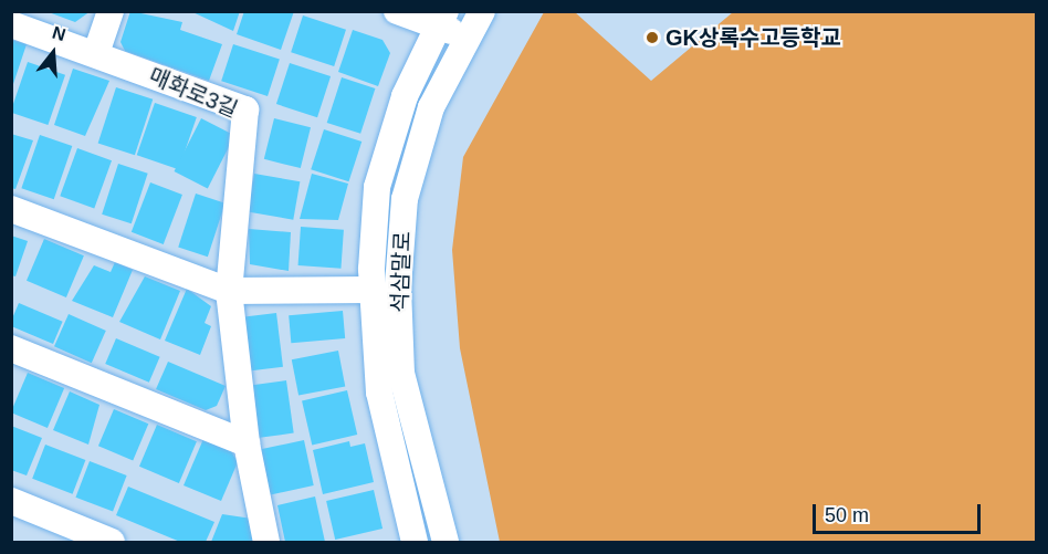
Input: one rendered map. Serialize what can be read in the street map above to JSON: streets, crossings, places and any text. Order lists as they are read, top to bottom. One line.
{"streets":{"street":["매화로3길","석삼말로"]},"places":["GK상록수고등학교"],"scale_bar":"50 m","north":"top"}
